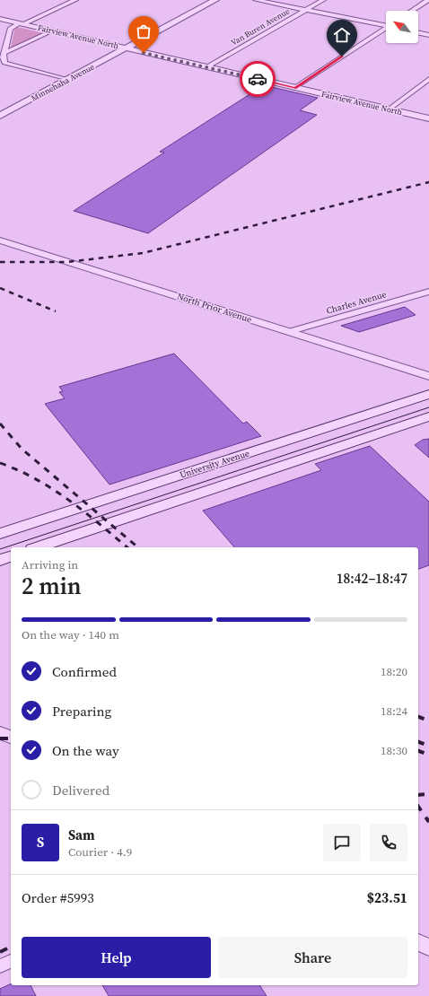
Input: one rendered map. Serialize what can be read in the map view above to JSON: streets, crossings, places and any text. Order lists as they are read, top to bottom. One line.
{"streets":{"main road":["University Avenue"],"street":["Van Buren Avenue","Fairview Avenue North","Minnehaha Avenue","Charles Avenue","North Prior Avenue"]},"crossings":[["Van Buren Avenue","Fairview Avenue North"],["Fairview Avenue North","Minnehaha Avenue"],["Charles Avenue","North Prior Avenue"]],"north":"top left","page":{"heading":["2 min","Arriving in","18:42–18:47"],"panel":["Sam","Courier · 4.9","Order #5993","$23.51"],"bar":"On the way · 140 m","list":[["Confirmed","18:20"],["Preparing","18:24"],["On the way","18:30"],"Delivered"],"round":"S","buttons":["Help","Share"]}}
